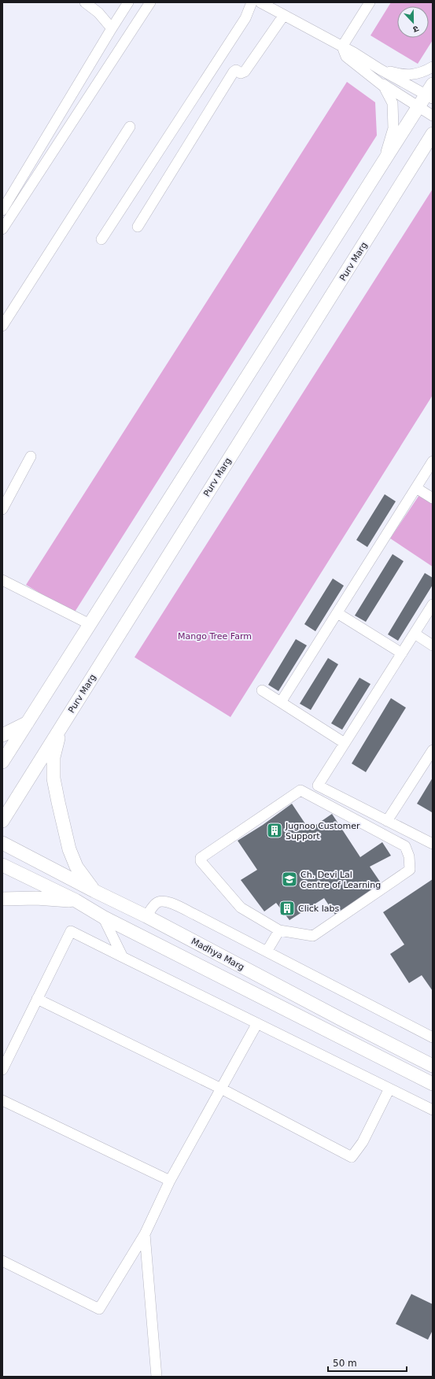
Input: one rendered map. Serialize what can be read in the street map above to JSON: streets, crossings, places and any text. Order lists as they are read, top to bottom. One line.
{"streets":{"main road":["Purv Marg","Madhya Marg"]},"parks":["Mango Tree Farm"],"places":{"building":["Jugnoo Customer Support","Click labs"],"school or university":["Ch. Devi Lal Centre of Learning"]},"scale_bar":"50 m","north":"bottom"}
